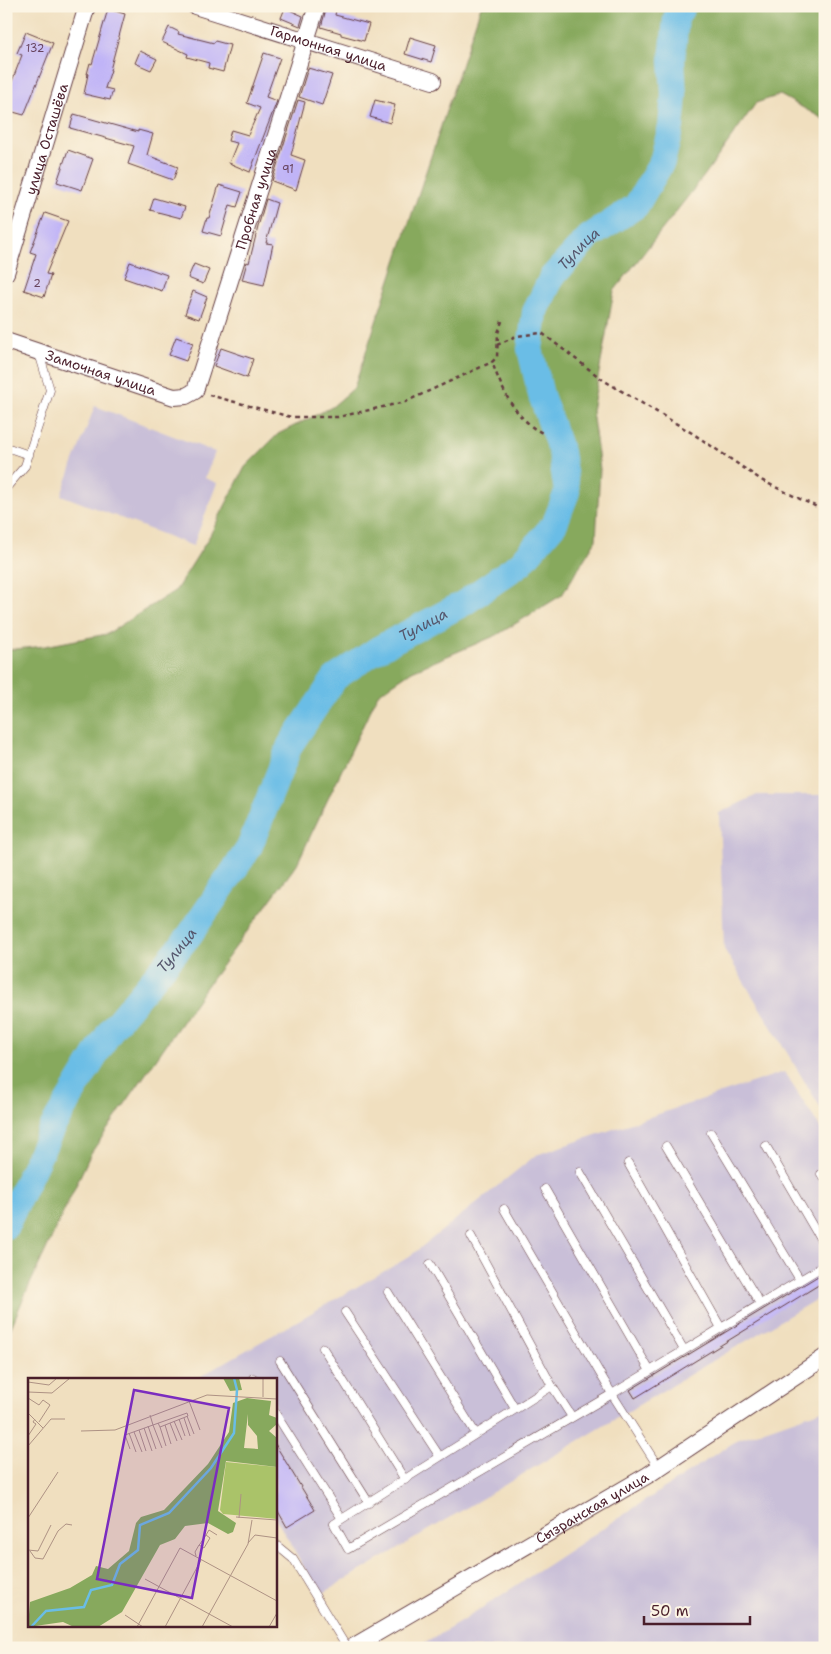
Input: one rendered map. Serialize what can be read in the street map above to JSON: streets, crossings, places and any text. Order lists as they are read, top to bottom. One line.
{"streets":{"street":["Гармонная улица","улица Осташёва","Пробная улица","Замочная улица","Сызранская улица"]},"crossings":[["Гармонная улица","Пробная улица"],["Пробная улица","Замочная улица"]],"water":["Тулица"],"house_numbers":["132","91","2"],"scale_bar":"50 m"}
